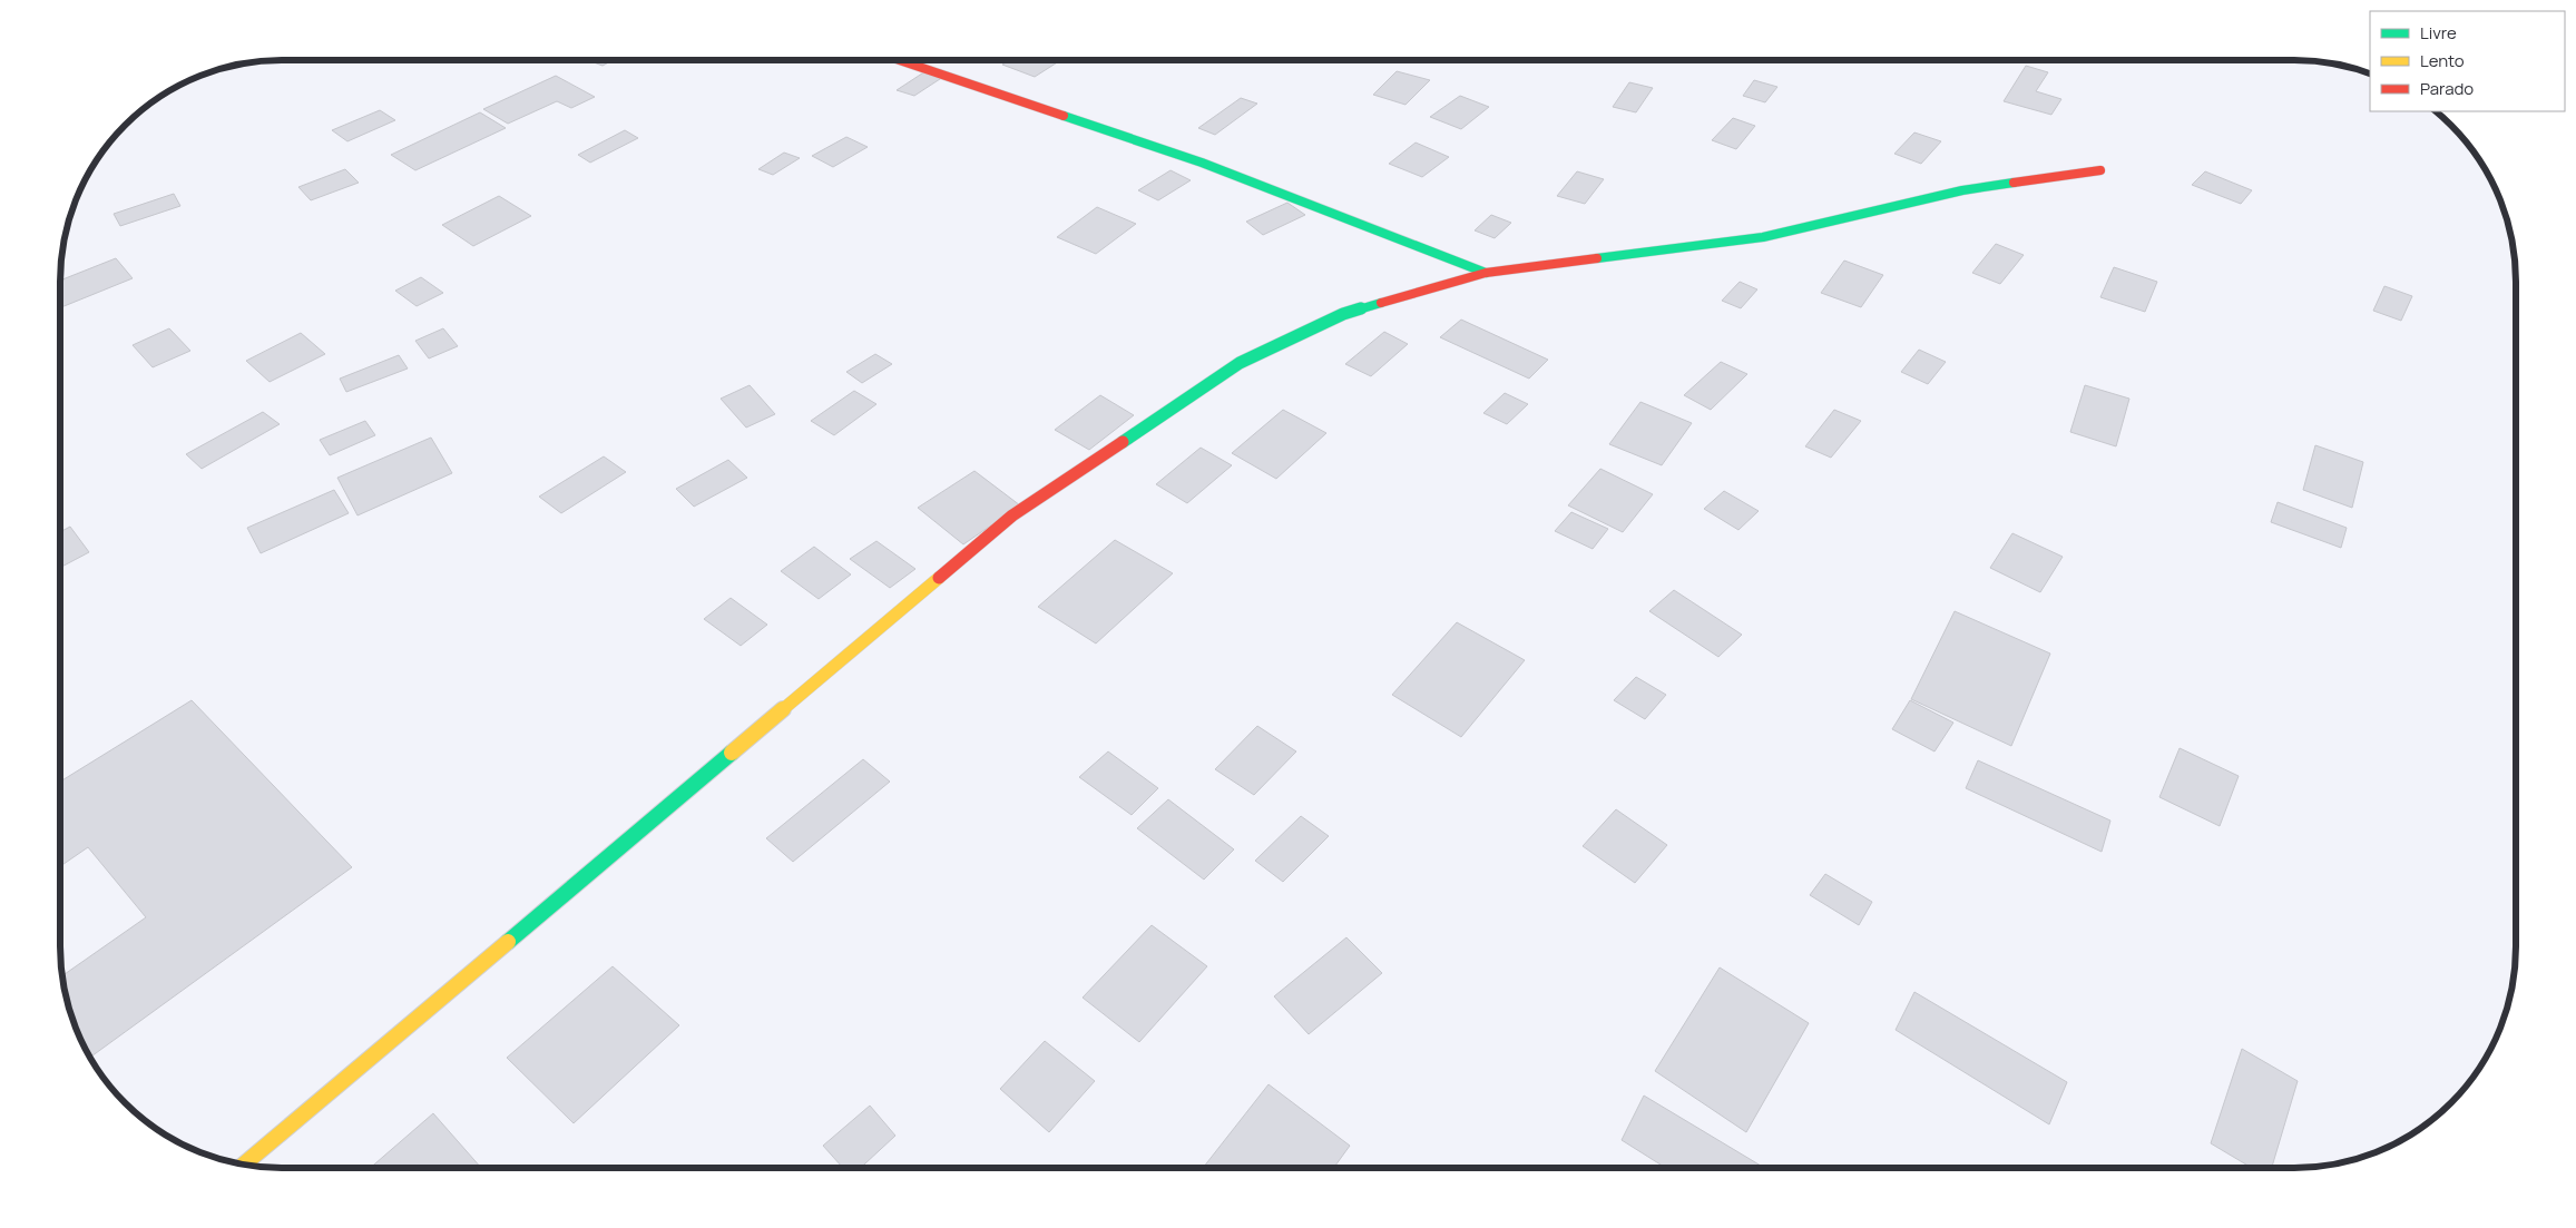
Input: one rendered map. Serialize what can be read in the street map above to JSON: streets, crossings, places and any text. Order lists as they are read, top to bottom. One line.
{"legend":["Livre","Lento","Parado"]}
